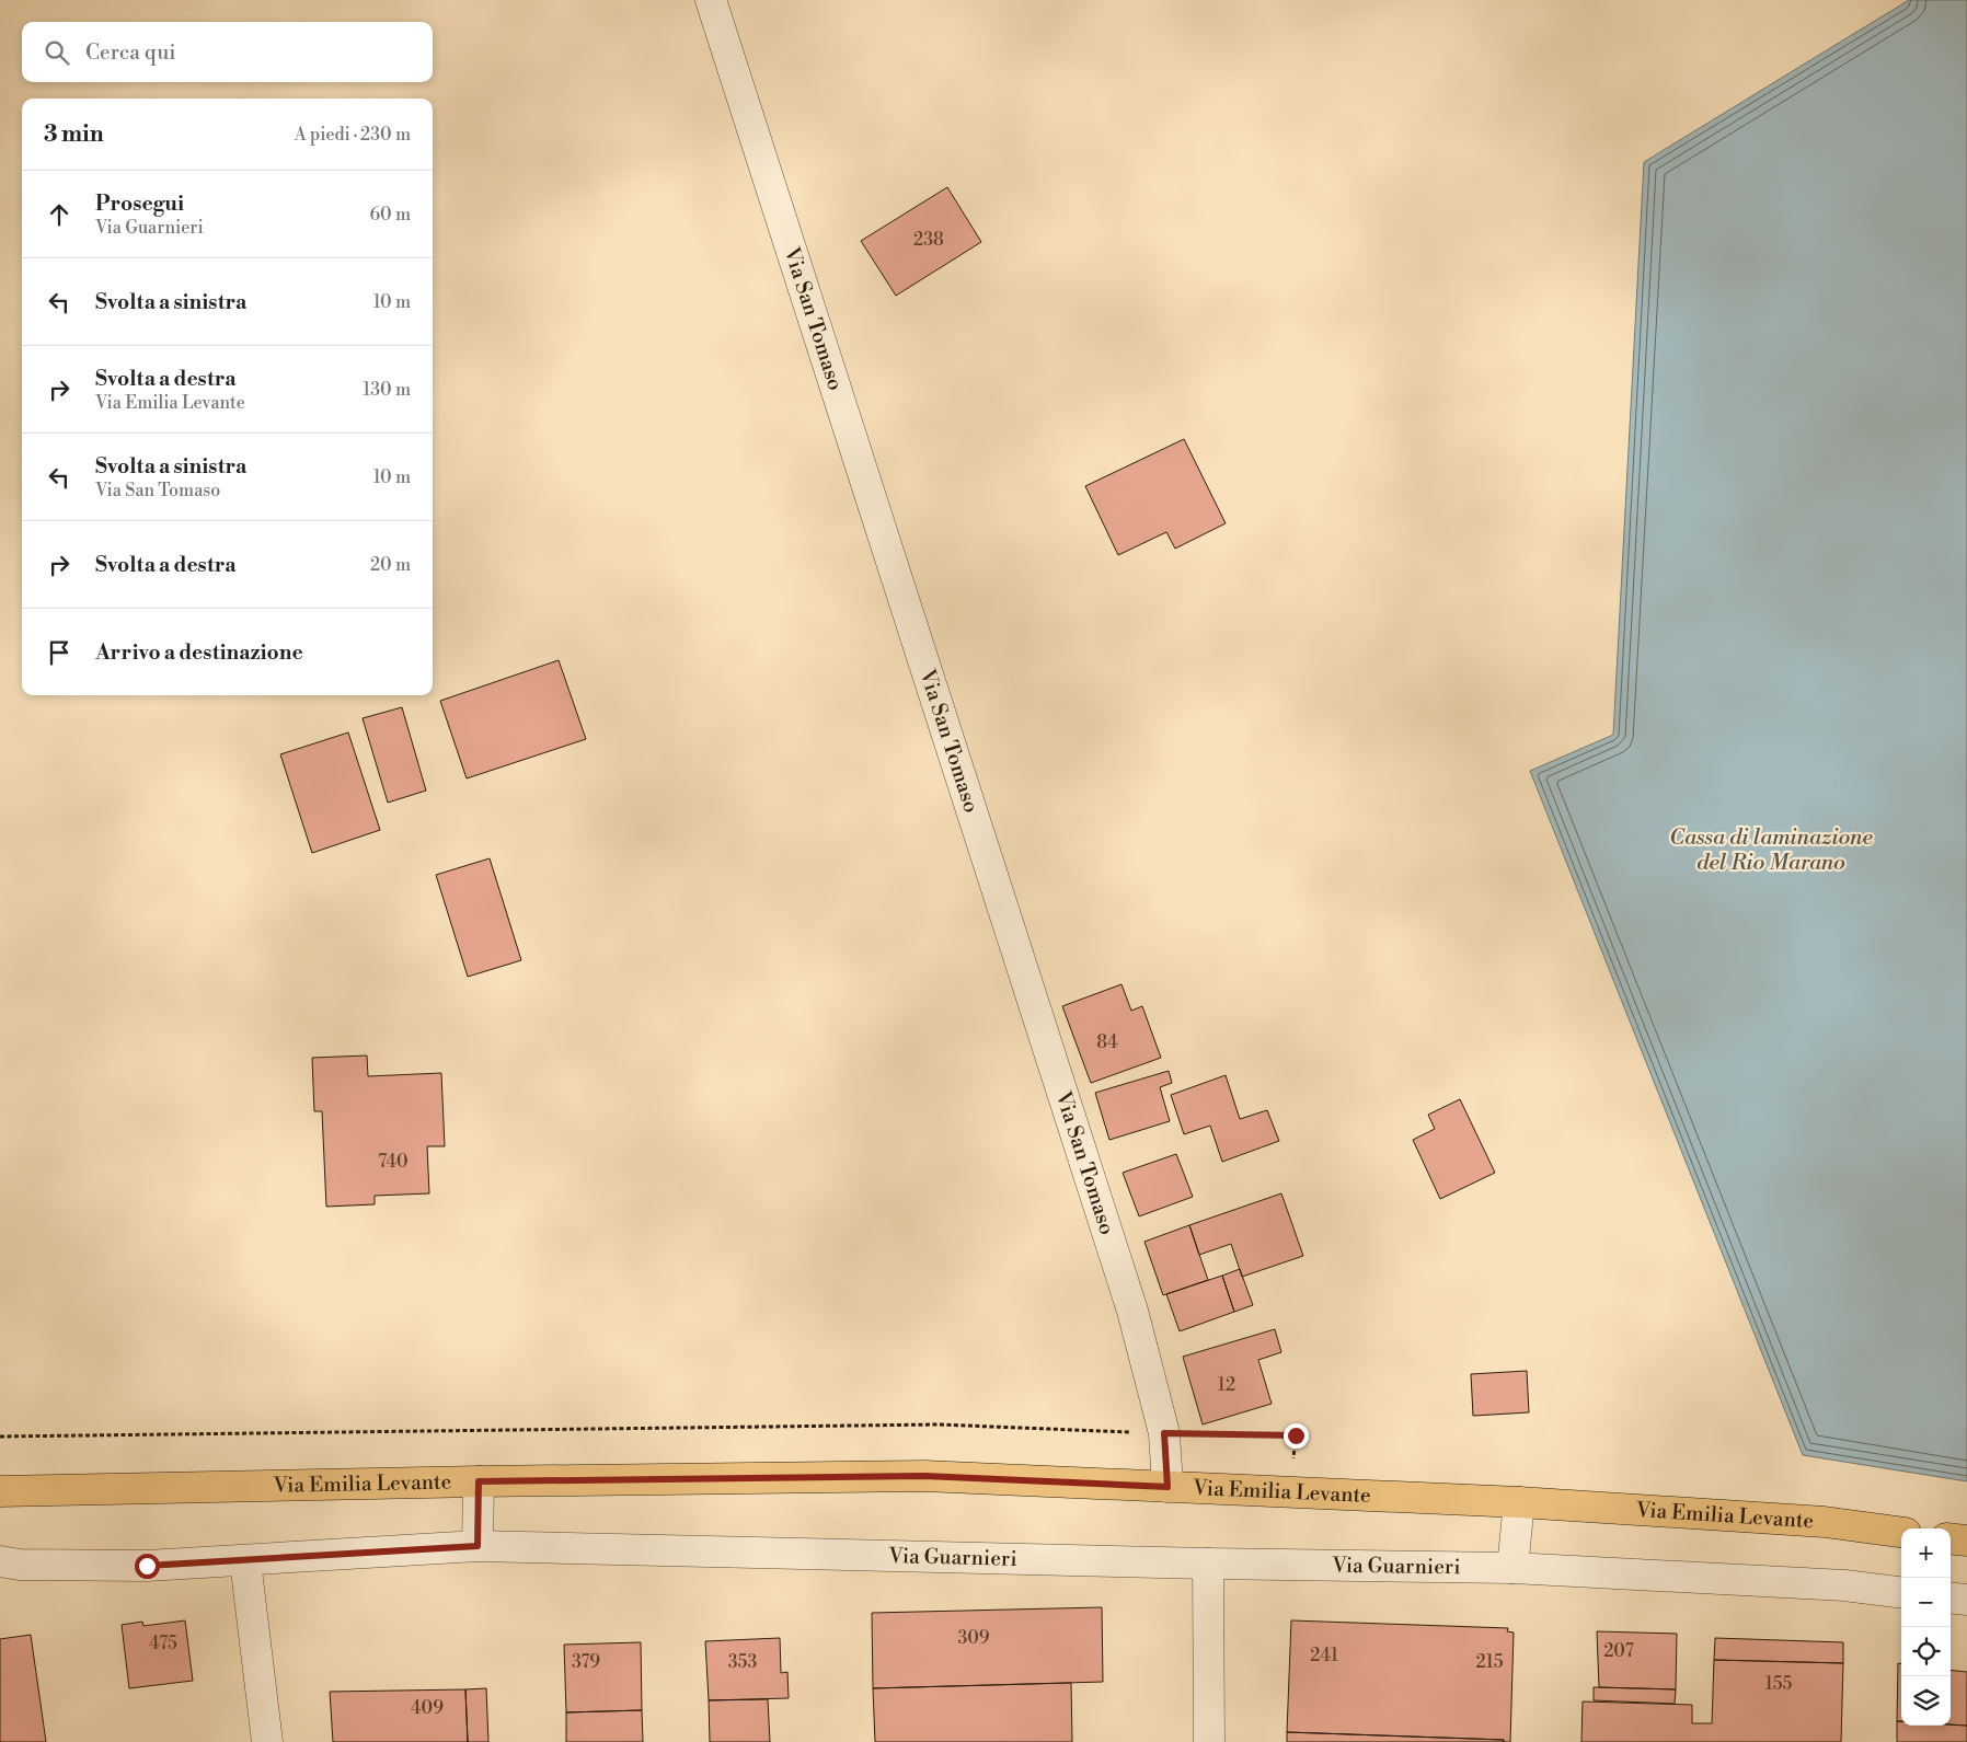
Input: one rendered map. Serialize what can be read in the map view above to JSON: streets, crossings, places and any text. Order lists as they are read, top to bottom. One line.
{"streets":{"main road":["Via Emilia Levante"],"street":["Via San Tomaso","Via Guarnieri"]},"crossings":[["Via San Tomaso","Via Emilia Levante"]],"water":["Cassa di laminazione del Rio Marano"],"house_numbers":["238","84","740","12","309","475","207","241","379","353","215","155","409"],"page":{"search":"Cerca qui","heading":["3 min","A piedi · 230 m"],"list":[["Prosegui","Via Guarnieri","60 m"],["Svolta a sinistra","10 m"],["Svolta a destra","Via Emilia Levante","130 m"],["Svolta a sinistra","Via San Tomaso","10 m"],["Svolta a destra","20 m"],"Arrivo a destinazione"],"map_buttons":["+","−"]}}
